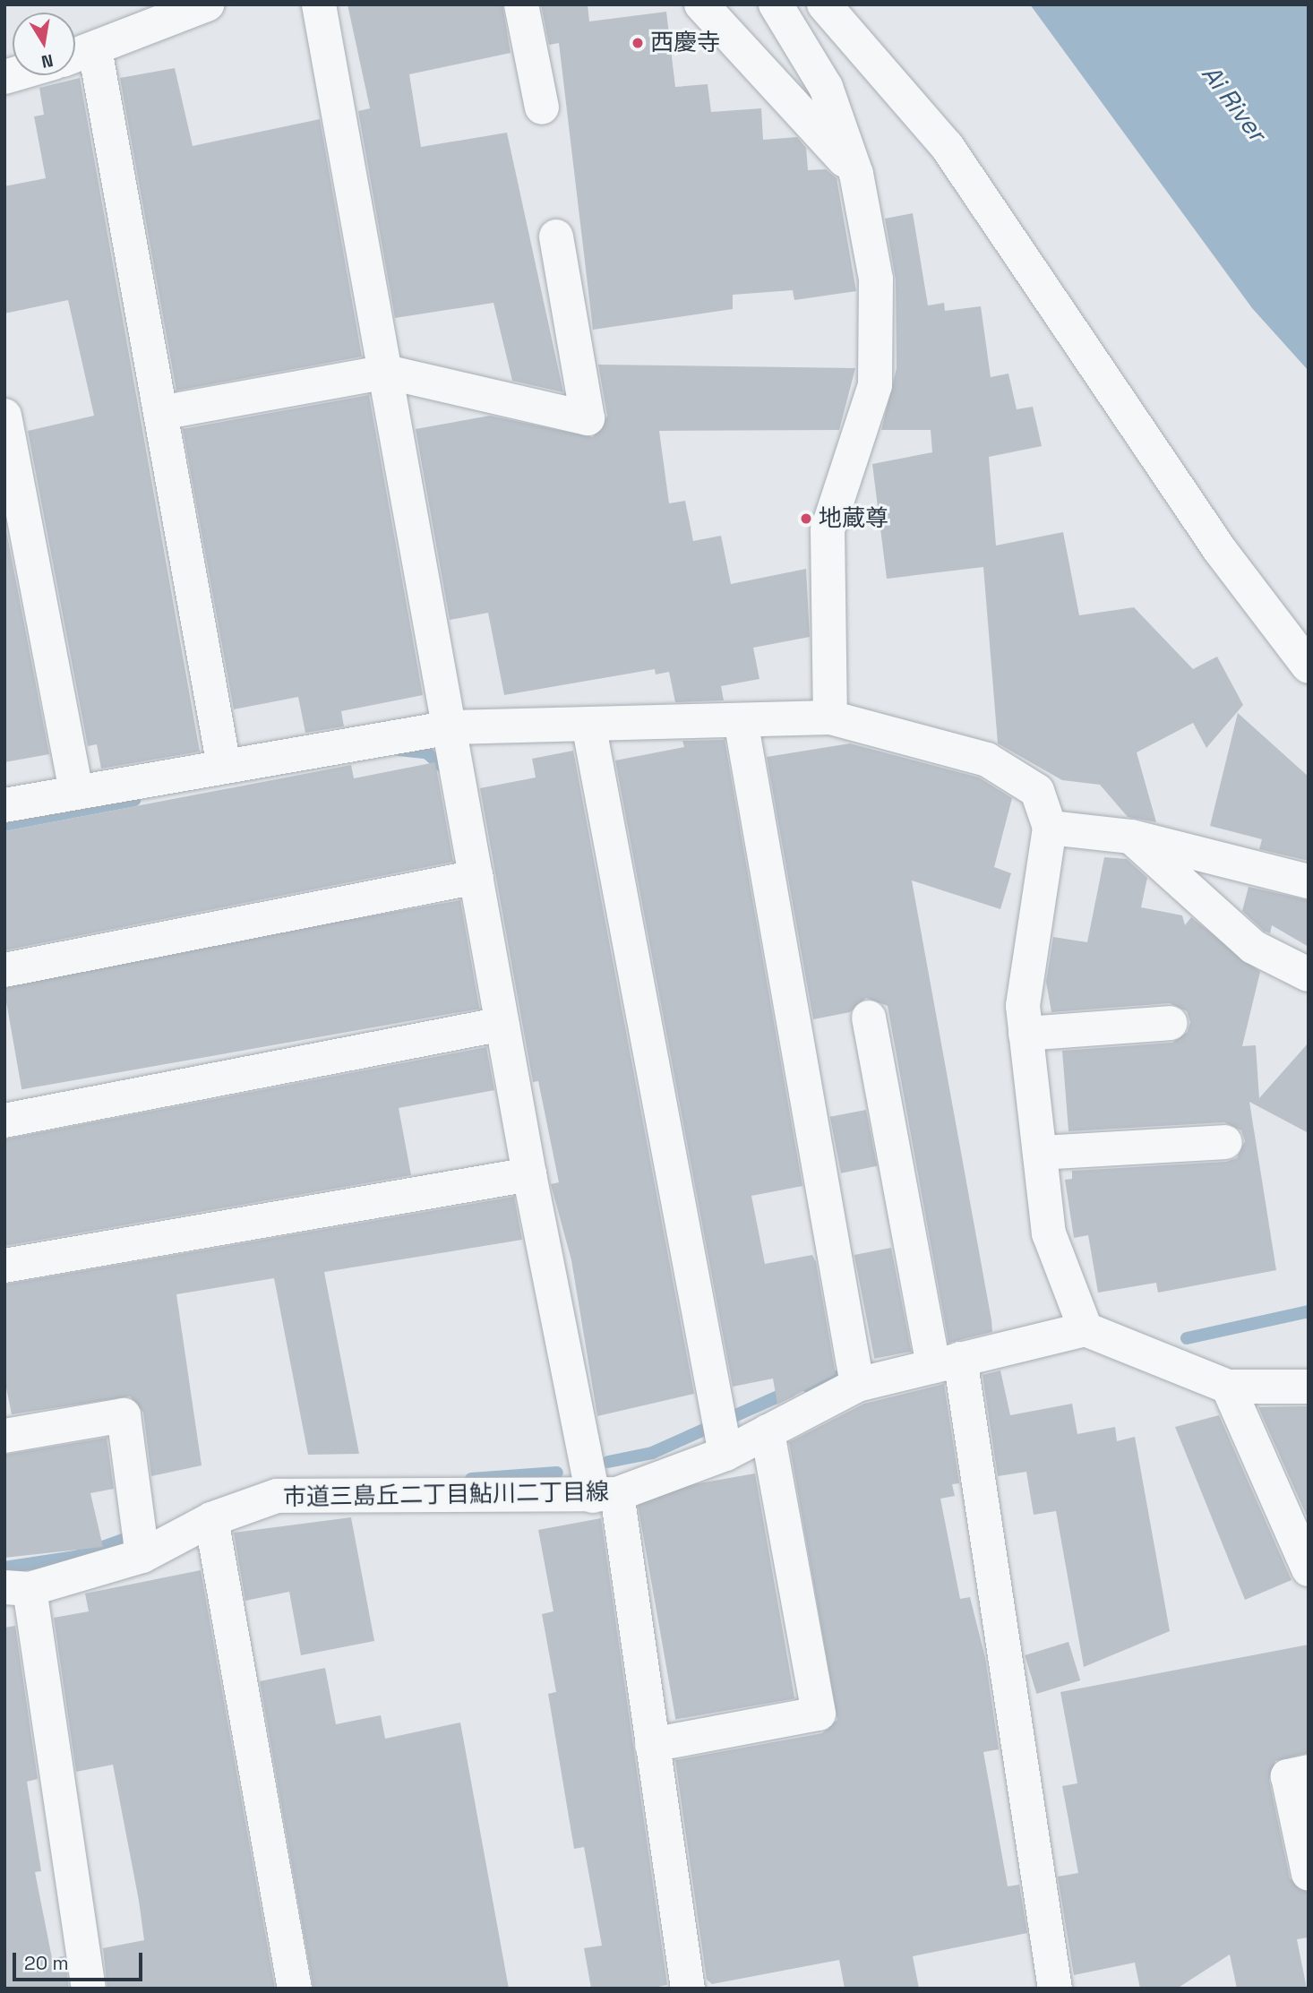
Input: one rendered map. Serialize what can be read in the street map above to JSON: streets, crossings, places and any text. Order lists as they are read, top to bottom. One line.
{"streets":{"street":["市道三島丘二丁目鮎川二丁目線"]},"water":["Ai River"],"places":["西慶寺","地蔵尊"],"scale_bar":"20 m","north":"bottom"}
